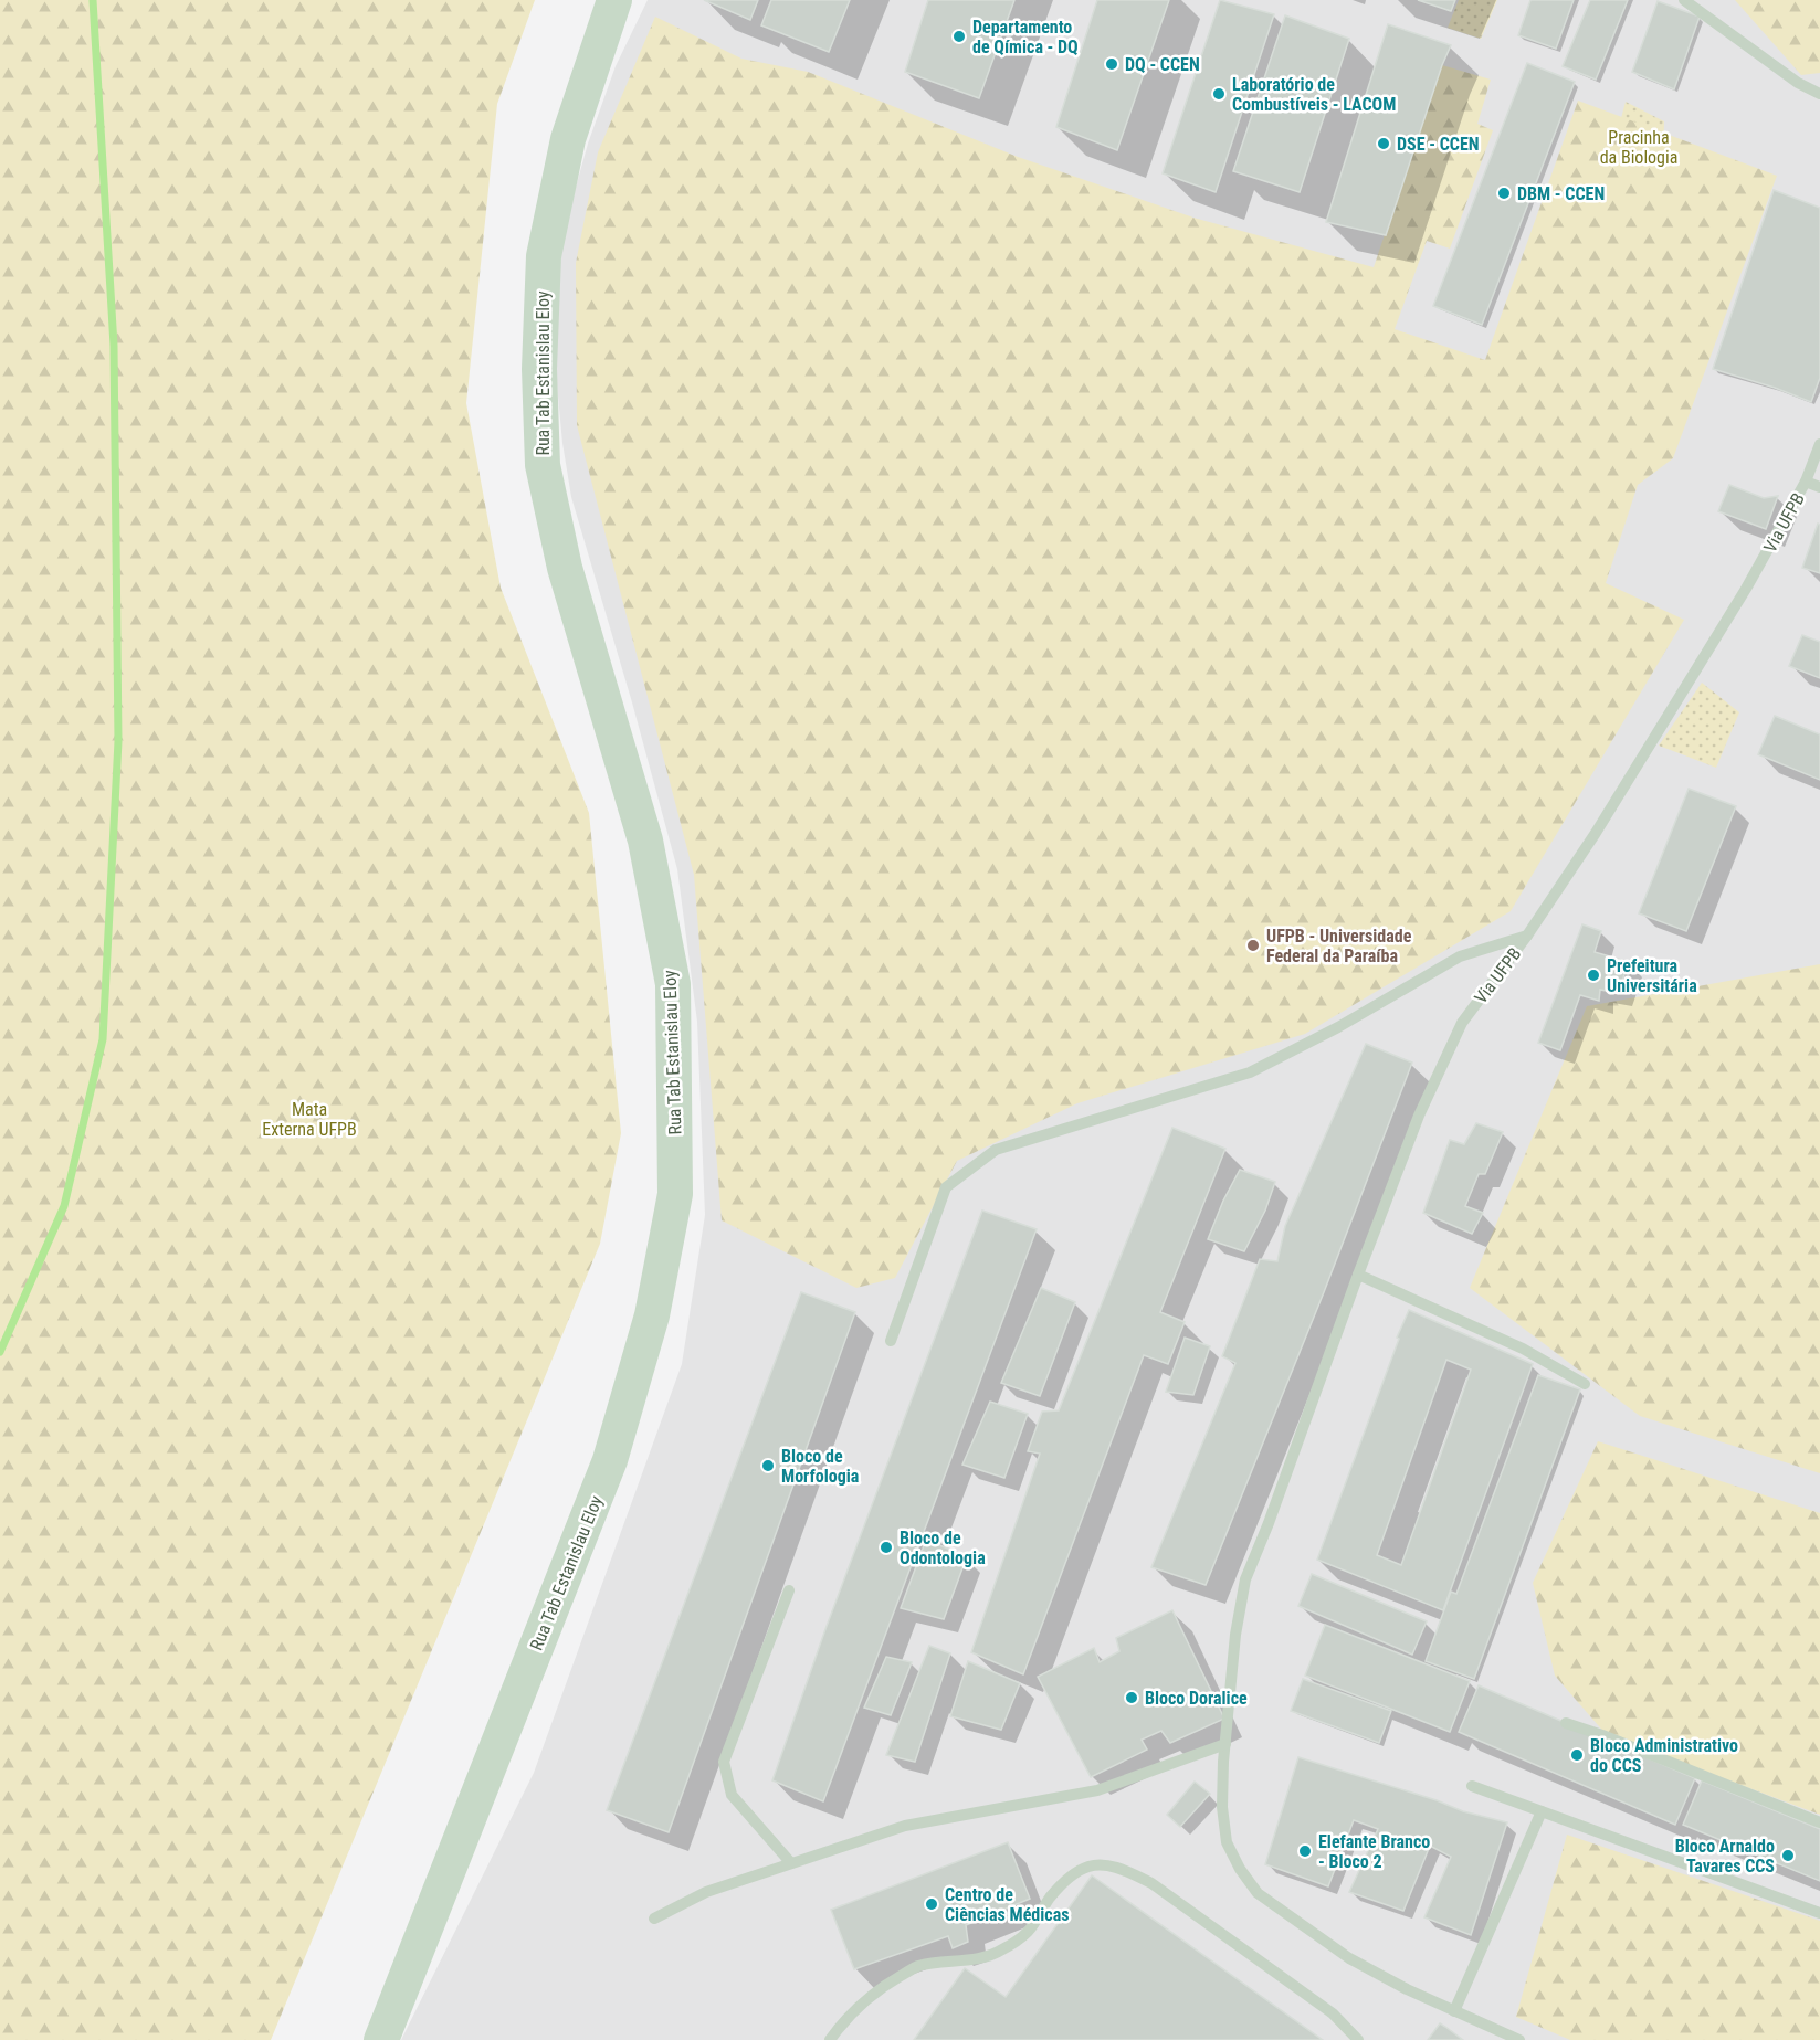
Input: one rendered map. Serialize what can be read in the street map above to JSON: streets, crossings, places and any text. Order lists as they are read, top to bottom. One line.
{"streets":{"street":["Rua Tab Estanislau Eloy"],"lane":["Via UFPB"]},"parks":["Pracinha da Biologia","Mata Externa UFPB"],"places":["Departamento de Qímica - DQ","DQ - CCEN","Laboratório de Combustíveis - LACOM","DSE - CCEN","DBM - CCEN","UFPB - Universidade Federal da Paraíba","Prefeitura Universitária","Bloco de Morfologia","Bloco de Odontologia","Bloco Doralice","Bloco Administrativo do CCS","Elefante Branco - Bloco 2","Bloco Arnaldo Tavares CCS","Centro de Ciências Médicas"]}
